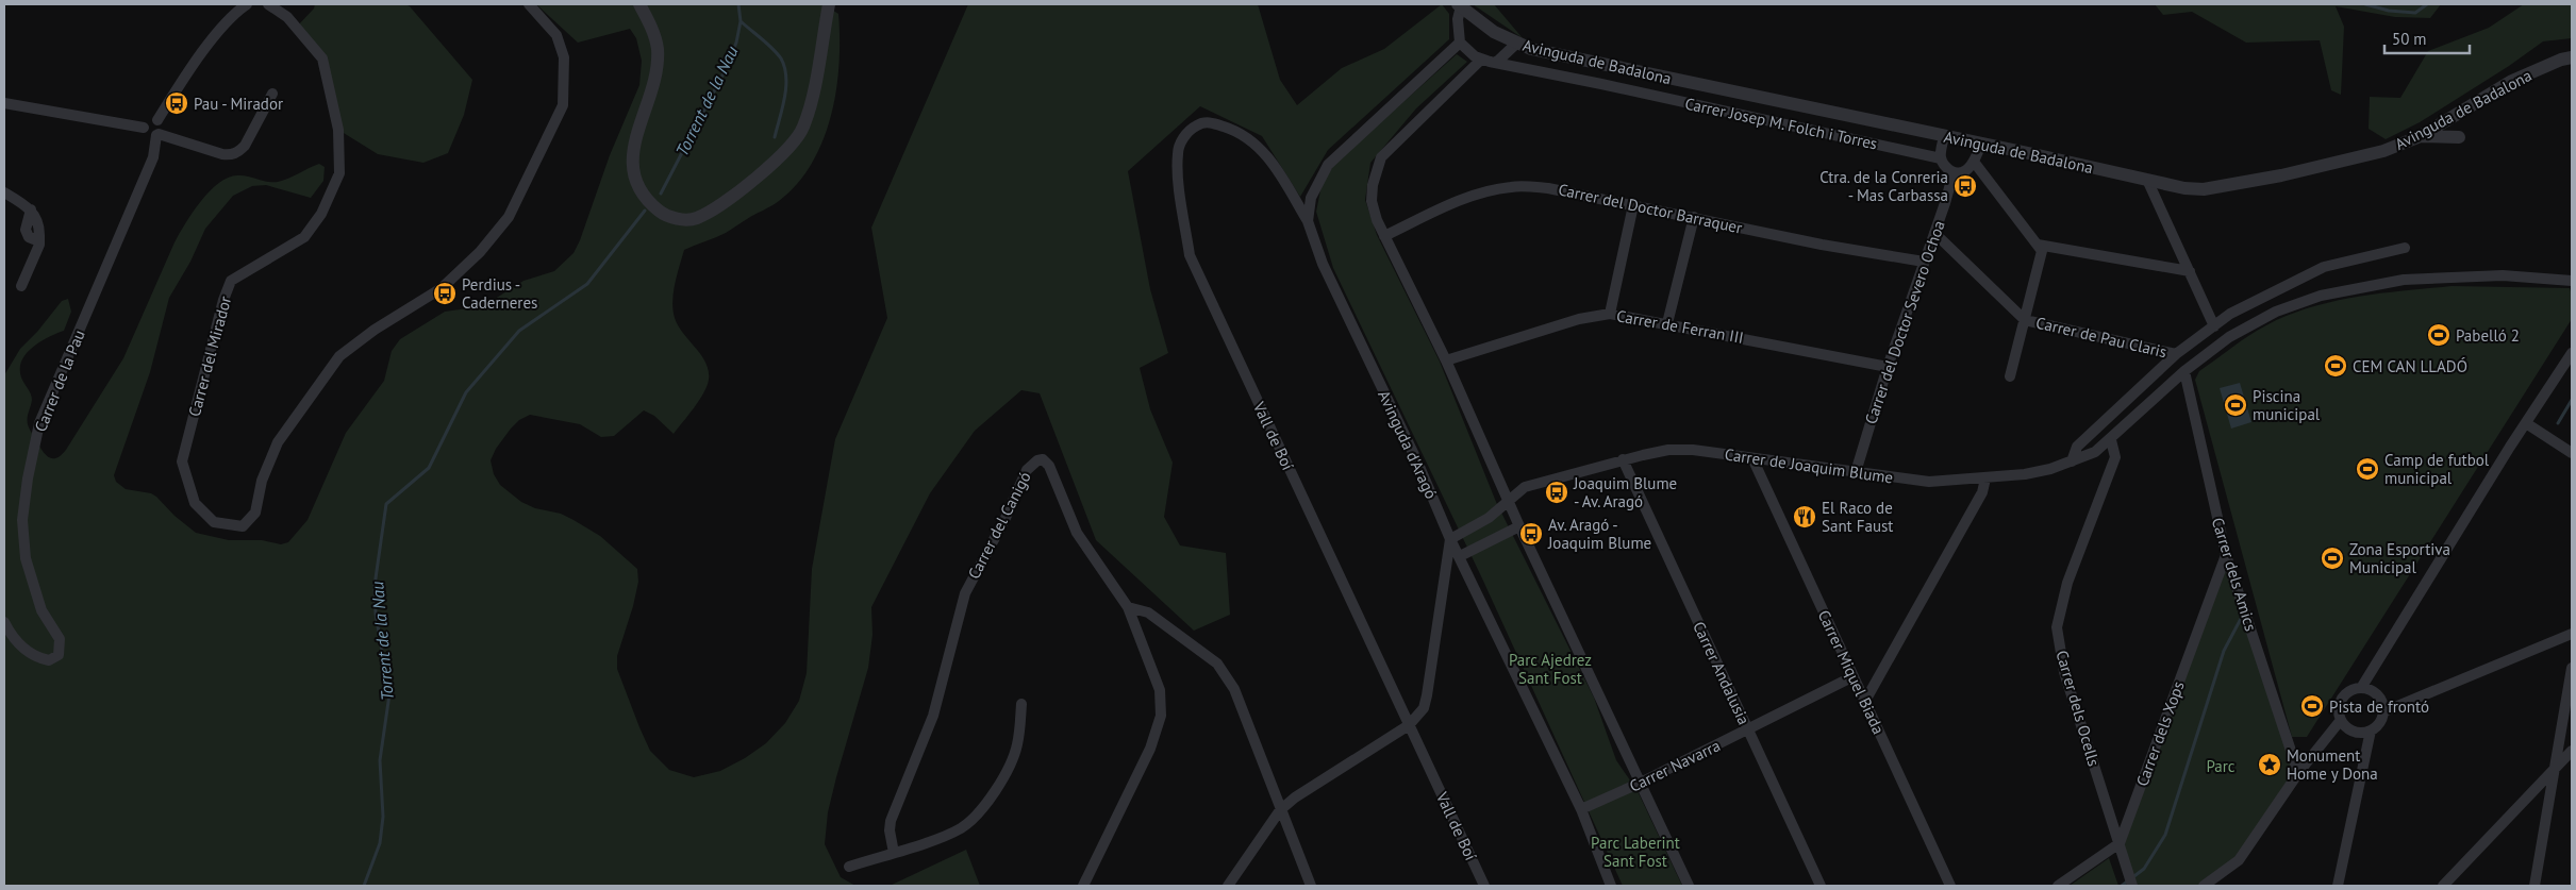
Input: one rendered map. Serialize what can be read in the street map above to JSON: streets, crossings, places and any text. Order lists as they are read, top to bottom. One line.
{"streets":{"street":["Avinguda de Badalona","Carrer Josep M. Folch i Torres","Carrer del Doctor Barraquer","Carrer del Doctor Severo Ochoa","Carrer de Ferran III","Carrer de Pau Claris","Carrer del Mirador","Carrer de la Pau","Vall de Boí","Avinguda d'Aragó","Carrer de Joaquim Blume","Carrer del Canigó","Carrer dels Amics","Carrer Miquel Biada","Carrer Andalusia","Carrer dels Ocells","Carrer dels Xops","Carrer Navarra"]},"crossings":[["Carrer del Doctor Barraquer","Carrer del Doctor Severo Ochoa"],["Carrer del Doctor Severo Ochoa","Carrer de Ferran III"],["Carrer del Doctor Severo Ochoa","Carrer de Pau Claris"],["Carrer del Doctor Severo Ochoa","Carrer de Joaquim Blume"],["Vall de Boí","Avinguda d'Aragó"],["Avinguda d'Aragó","Carrer de Joaquim Blume"],["Avinguda d'Aragó","Carrer Navarra"],["Carrer de Joaquim Blume","Carrer dels Amics"],["Carrer de Joaquim Blume","Carrer Miquel Biada"],["Carrer de Joaquim Blume","Carrer Andalusia"],["Carrer de Joaquim Blume","Carrer dels Ocells"],["Carrer dels Amics","Carrer dels Xops"],["Carrer Miquel Biada","Carrer Navarra"],["Carrer Andalusia","Carrer Navarra"],["Carrer dels Ocells","Carrer dels Xops"]],"water":["Torrent de la Nau"],"parks":["Parc Ajedrez Sant Fost","Parc","Parc Laberint Sant Fost"],"places":{"bus stop":["Pau - Mirador","Ctra. de la Conreria - Mas Carbassa","Perdius - Caderneres","Joaquim Blume - Av. Aragó","Av. Aragó - Joaquim Blume"],"sports":["Pabelló 2","CEM CAN LLADÓ","Piscina municipal","Camp de futbol municipal","Zona Esportiva Municipal","Pista de frontó"],"restaurant":["El Raco de Sant Faust"],"place":["Monument Home y Dona"]},"scale_bar":"50 m"}
